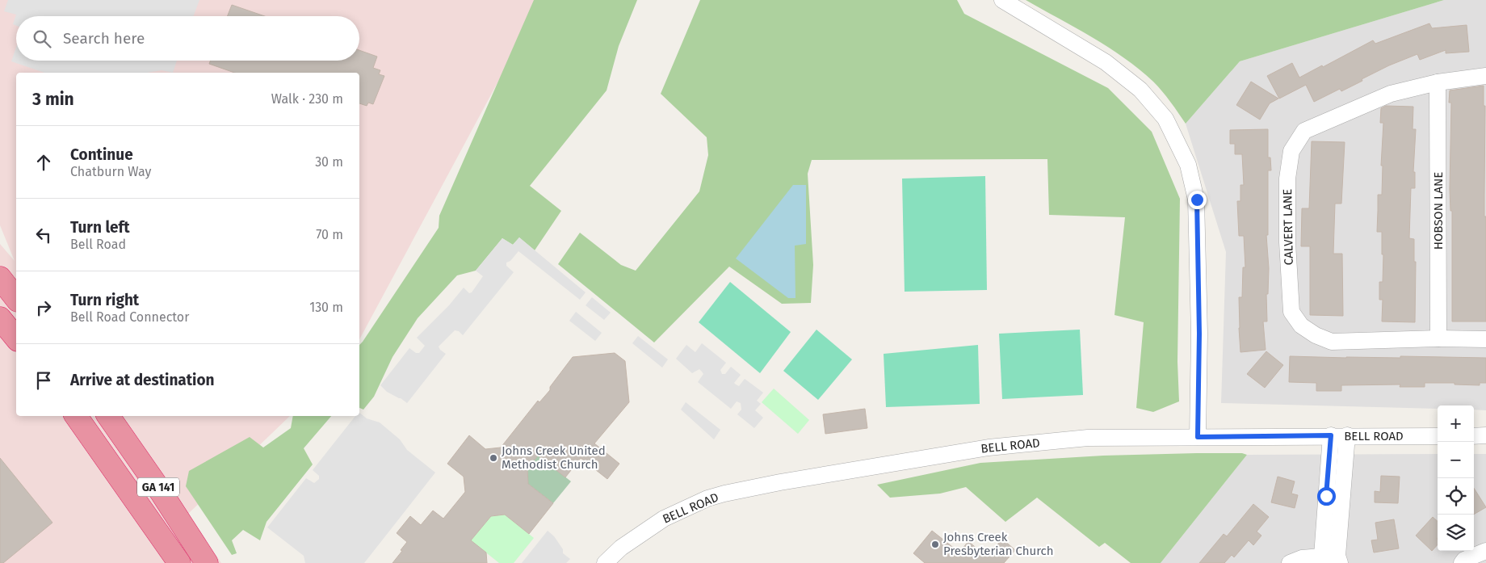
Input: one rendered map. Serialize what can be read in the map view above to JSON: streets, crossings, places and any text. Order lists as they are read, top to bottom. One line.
{"streets":{"highway":["GA 141"],"street":["HOBSON LANE","CALVERT LANE","BELL ROAD"]},"crossings":[["HOBSON LANE","CALVERT LANE"]],"places":["Johns Creek United Methodist Church","Johns Creek Presbyterian Church"],"page":{"search":"Search here","heading":["3 min","Walk · 230 m"],"list":[["Continue","Chatburn Way","30 m"],["Turn left","Bell Road","70 m"],["Turn right","Bell Road Connector","130 m"],"Arrive at destination"],"map_buttons":["+","−"]}}
